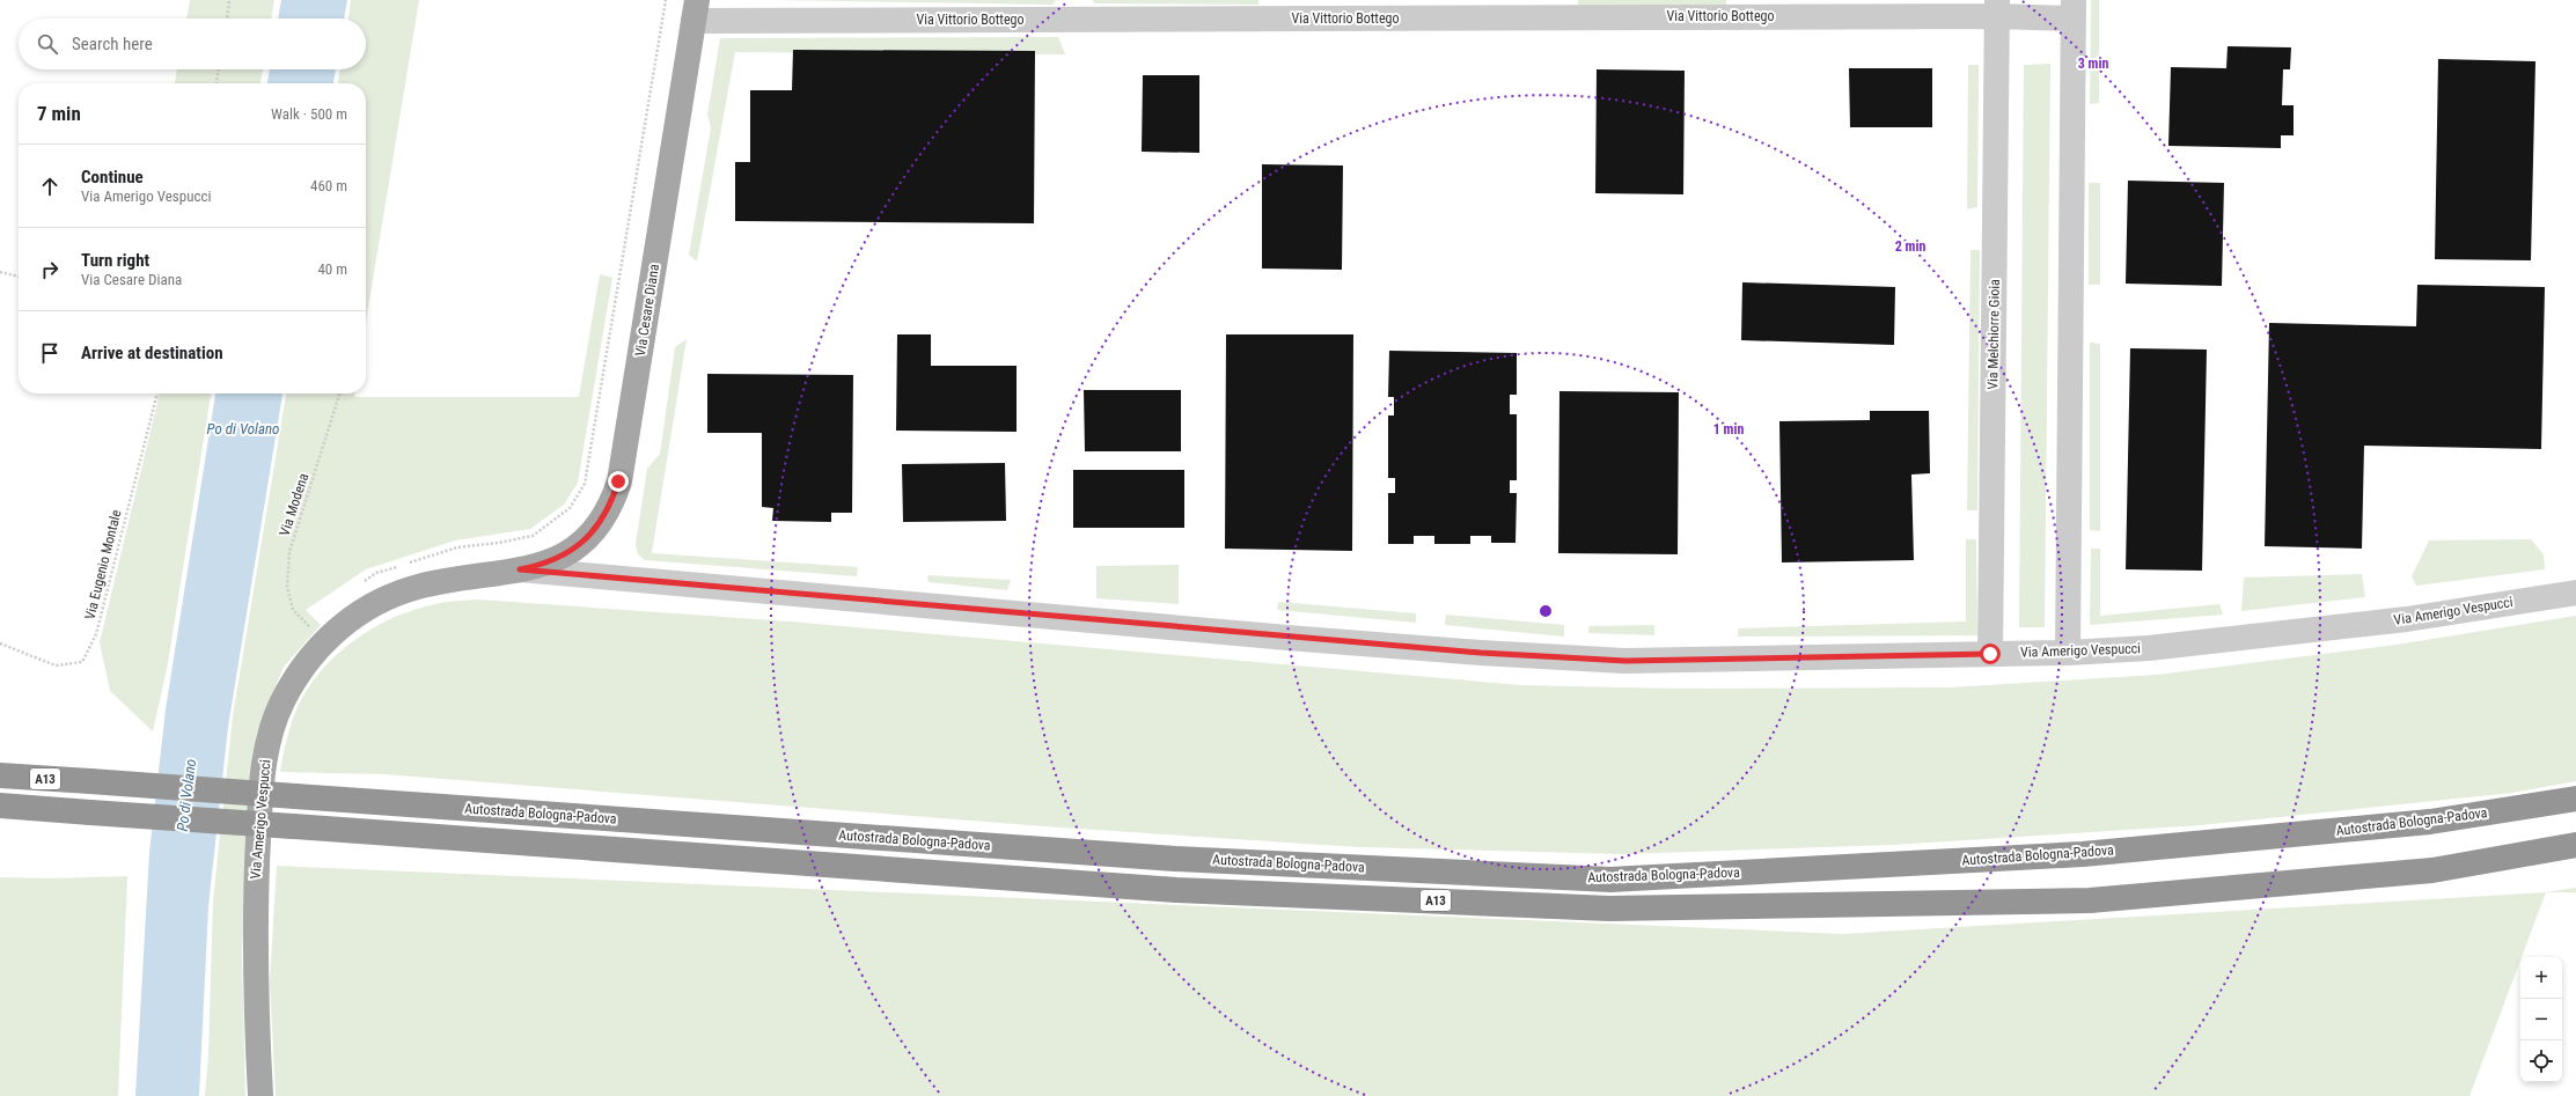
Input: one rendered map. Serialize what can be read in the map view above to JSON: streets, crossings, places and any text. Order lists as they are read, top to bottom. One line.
{"streets":{"highway":["A13","Autostrada Bologna-Padova"],"main road":["Via Cesare Diana","Via Amerigo Vespucci"],"street":["Via Vittorio Bottego","Via Melchiorre Gioia"],"path":["Via Modena","Via Eugenio Montale"]},"crossings":[["Via Vittorio Bottego","Via Cesare Diana"],["Via Vittorio Bottego","Via Melchiorre Gioia"],["Via Cesare Diana","Via Amerigo Vespucci"],["Via Melchiorre Gioia","Via Amerigo Vespucci"]],"water":["Po di Volano"],"page":{"search":"Search here","heading":["7 min","Walk · 500 m"],"list":[["Continue","Via Amerigo Vespucci","460 m"],["Turn right","Via Cesare Diana","40 m"],"Arrive at destination"],"map_buttons":["+","−"]},"rings":["3 min","2 min","1 min"]}
